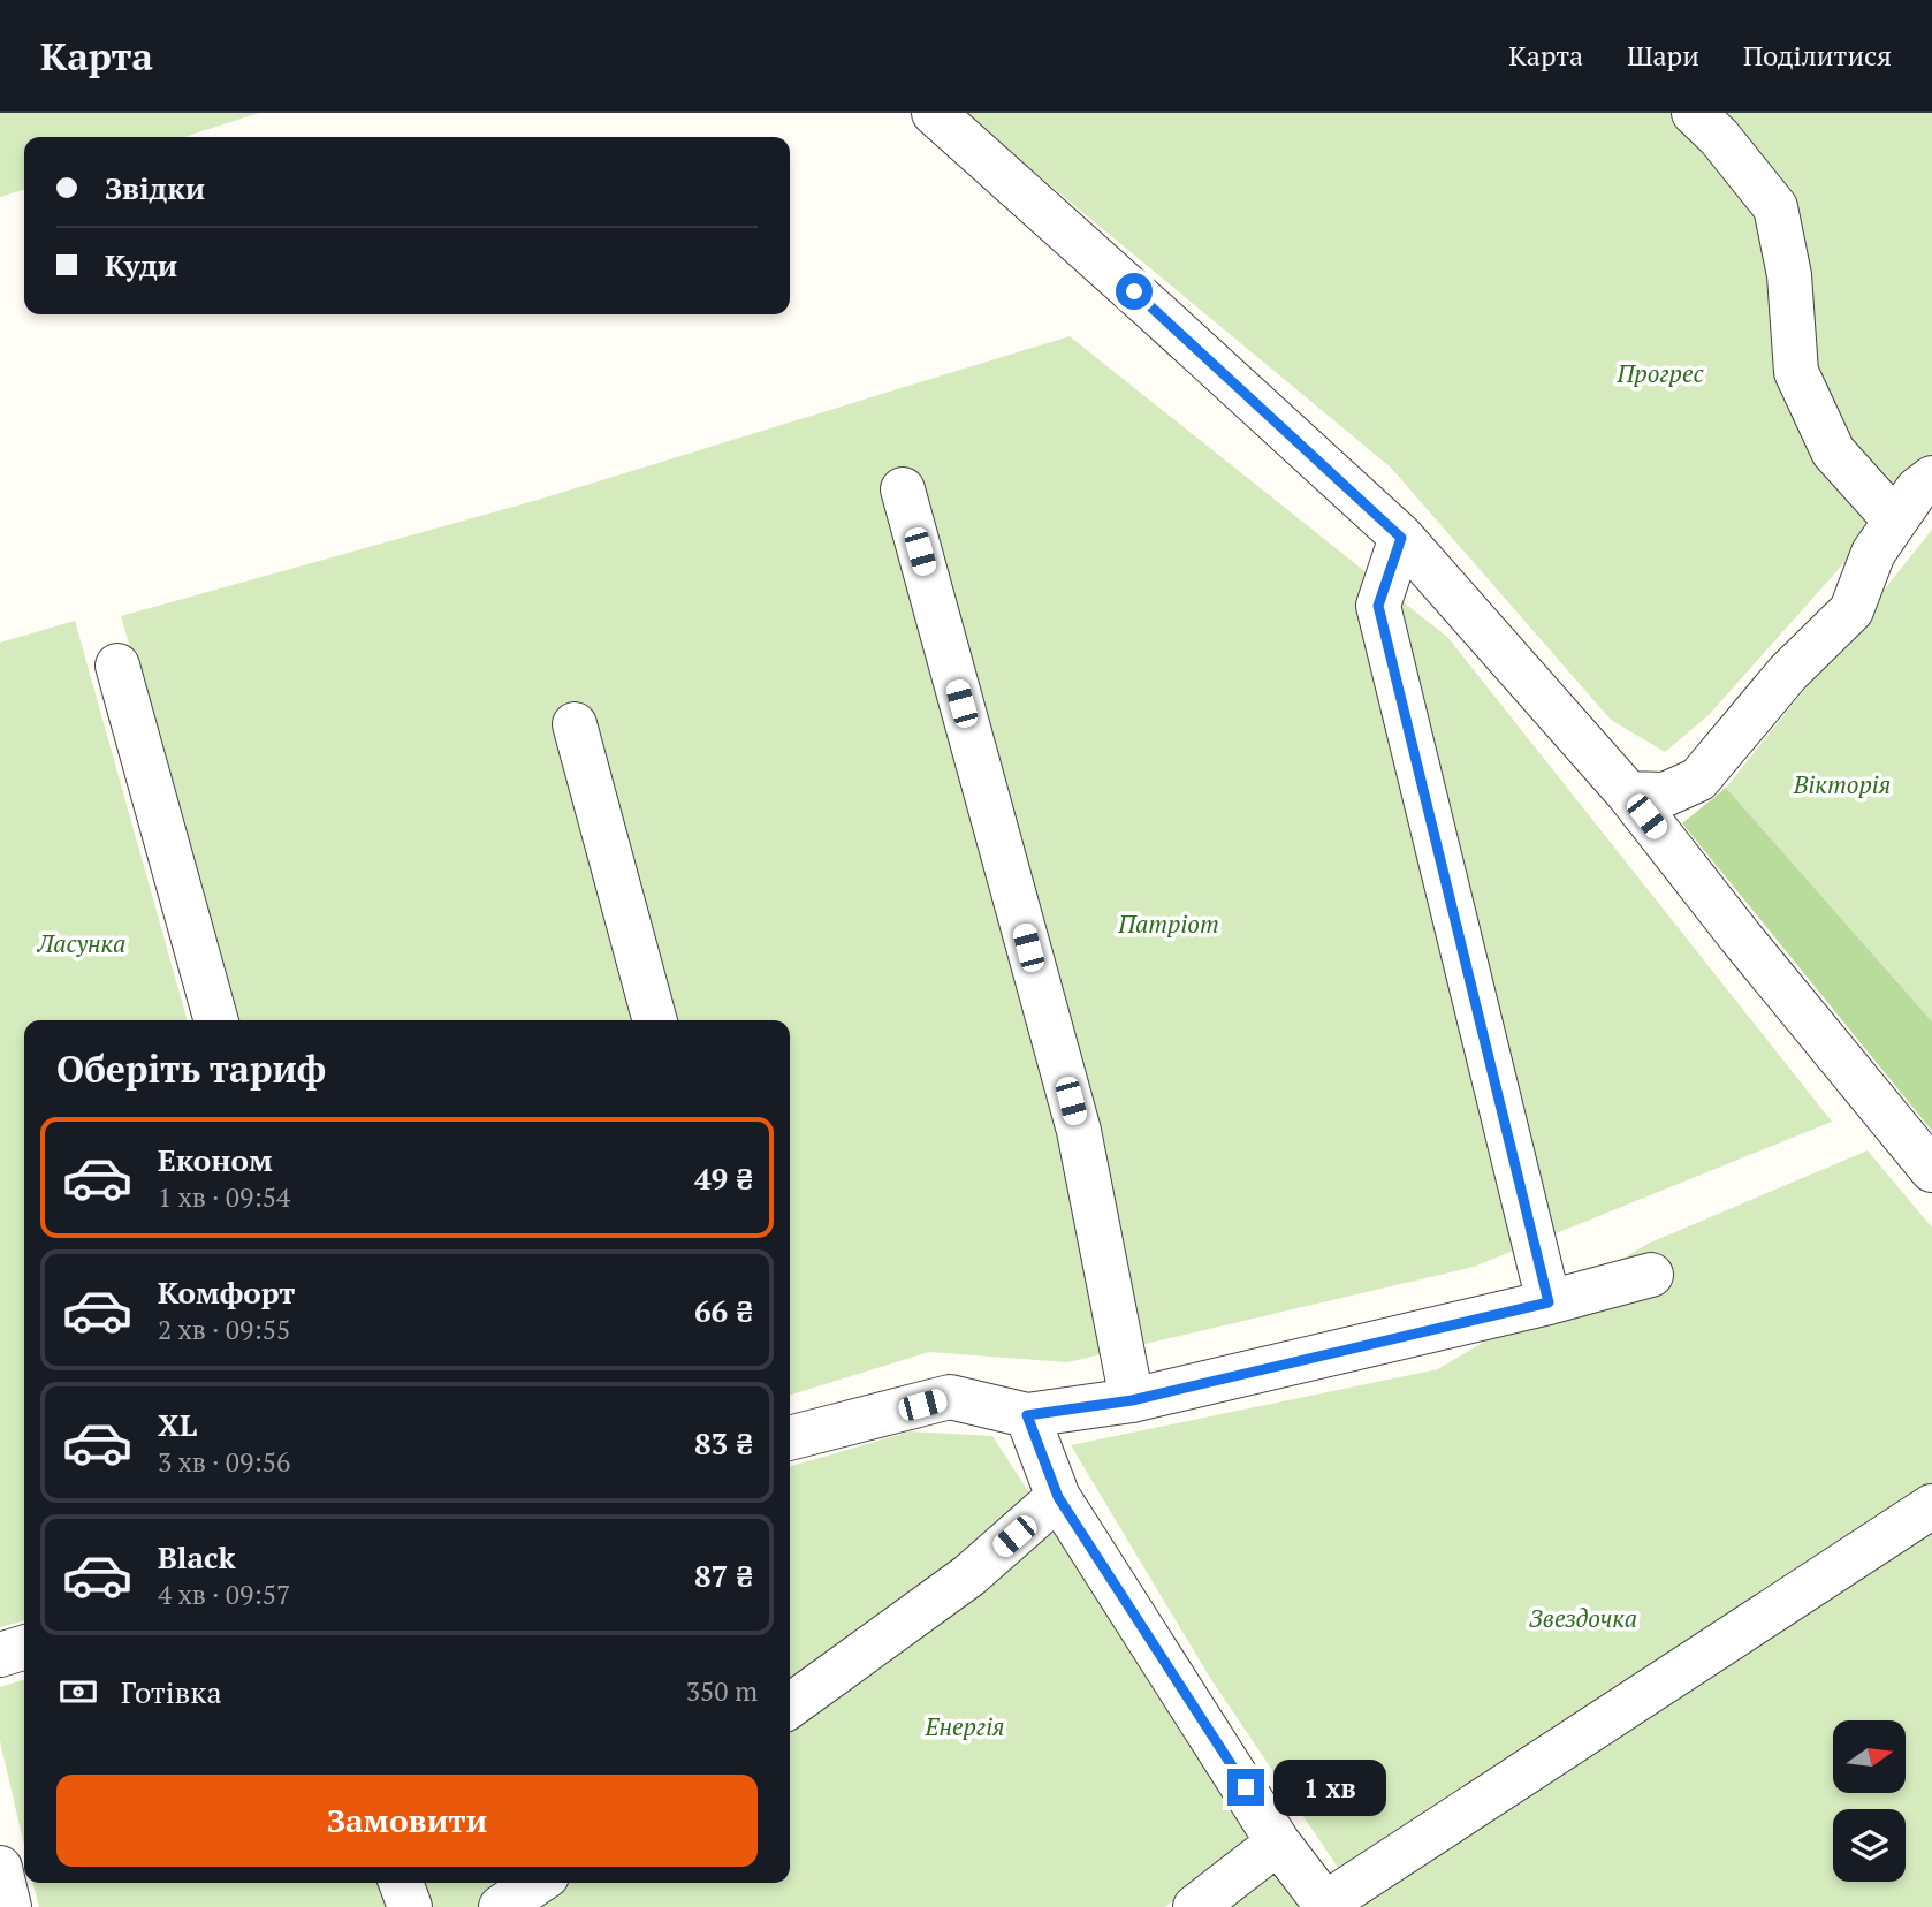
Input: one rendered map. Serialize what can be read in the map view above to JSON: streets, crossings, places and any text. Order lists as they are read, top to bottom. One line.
{"parks":["Прогрес","Вікторія","Патріот","Ласунка","Звездочка","Енергія"],"north":"right","page":{"header":"Карта","nav":["Карта","Шари","Поділитися"],"banner":["Звідки","Куди"],"heading":"Оберіть тариф","list":[{"name":"Економ","note":"1 хв · 09:54","value":"49 ₴"},{"name":"Комфорт","note":"2 хв · 09:55","value":"66 ₴"},{"name":"XL","note":"3 хв · 09:56","value":"83 ₴"},{"name":"Black","note":"4 хв · 09:57","value":"87 ₴"}],"pay":["Готівка","350 m"],"buttons":"Замовити","bubble":"1 хв"}}
